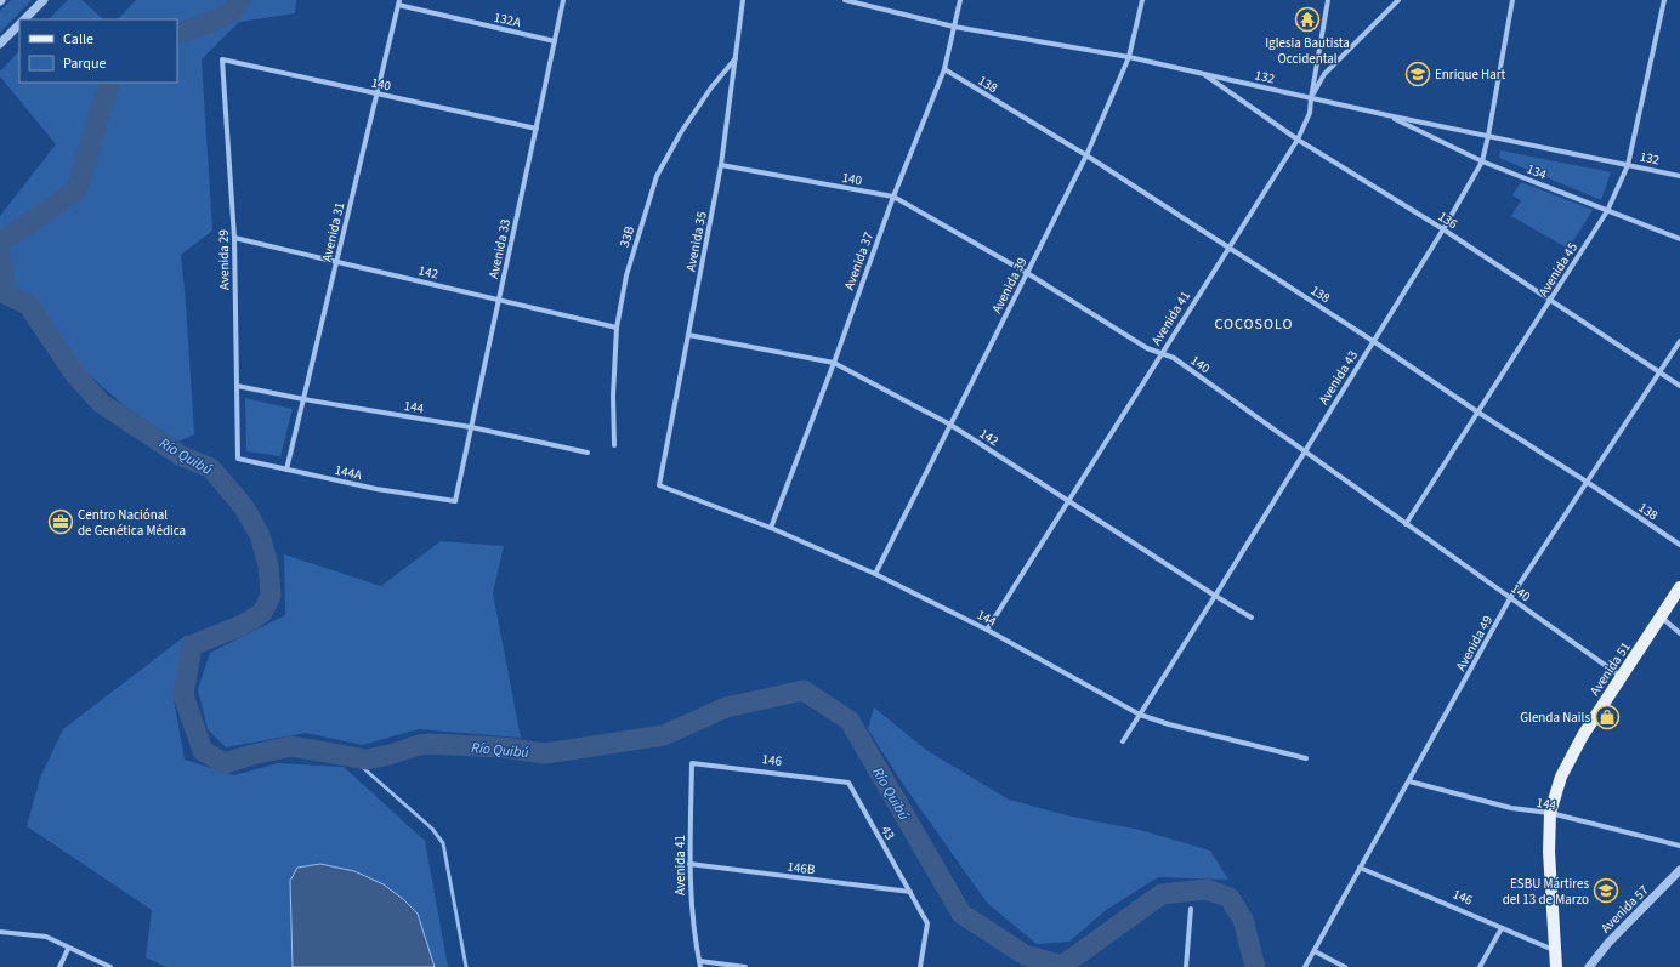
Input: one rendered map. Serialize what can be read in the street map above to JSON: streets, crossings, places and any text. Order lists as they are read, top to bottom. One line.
{"streets":{"main road":["Avenida 51"],"street":["132A","132","140","138","134","136","Avenida 31","33B","Avenida 35","Avenida 33","Avenida 29","Avenida 37","Avenida 45","142","Avenida 39","Avenida 41","Avenida 43","144","144A","Avenida 49","146","43","146B","Avenida 57"]},"crossings":[["132A","Avenida 31"],["132A","Avenida 33"],["132","134"],["132","136"],["132","Avenida 37"],["132","Avenida 45"],["132","Avenida 39"],["132","Avenida 41"],["132","Avenida 43"],["140","Avenida 31"],["140","Avenida 35"],["140","Avenida 33"],["140","Avenida 29"],["140","Avenida 37"],["140","Avenida 45"],["140","Avenida 39"],["140","Avenida 41"],["140","Avenida 43"],["140","Avenida 49"],["140","Avenida 51"],["138","Avenida 37"],["138","Avenida 45"],["138","Avenida 39"],["138","Avenida 41"],["138","Avenida 43"],["138","Avenida 49"],["134","Avenida 45"],["134","Avenida 43"],["136","Avenida 45"],["136","Avenida 41"],["136","Avenida 43"],["136","Avenida 49"],["Avenida 31","142"],["Avenida 31","144"],["Avenida 31","144A"],["33B","Avenida 35"],["33B","142"],["Avenida 35","142"],["Avenida 35","144"],["Avenida 33","142"],["Avenida 33","144"],["Avenida 33","144A"],["Avenida 29","142"],["Avenida 29","144"],["Avenida 29","144A"],["Avenida 37","142"],["Avenida 37","144"],["142","Avenida 39"],["142","Avenida 41"],["142","Avenida 43"],["Avenida 39","144"],["Avenida 41","144"],["Avenida 41","146"],["Avenida 41","146B"],["Avenida 43","144"],["144","Avenida 49"],["144","Avenida 51"],["Avenida 49","146"],["Avenida 51","146"],["146","43"],["43","146B"]],"districts":["COCOSOLO"],"water":["Río Quibú"],"places":{"temple":["Iglesia Bautista Occidental"],"school or university":["Enrique Hart","ESBU Mártires del 13 de Marzo"],"office":["Centro Naciónal de Genética Médica"],"shop":["Glenda Nails"]},"legend":["Calle","Parque"]}
